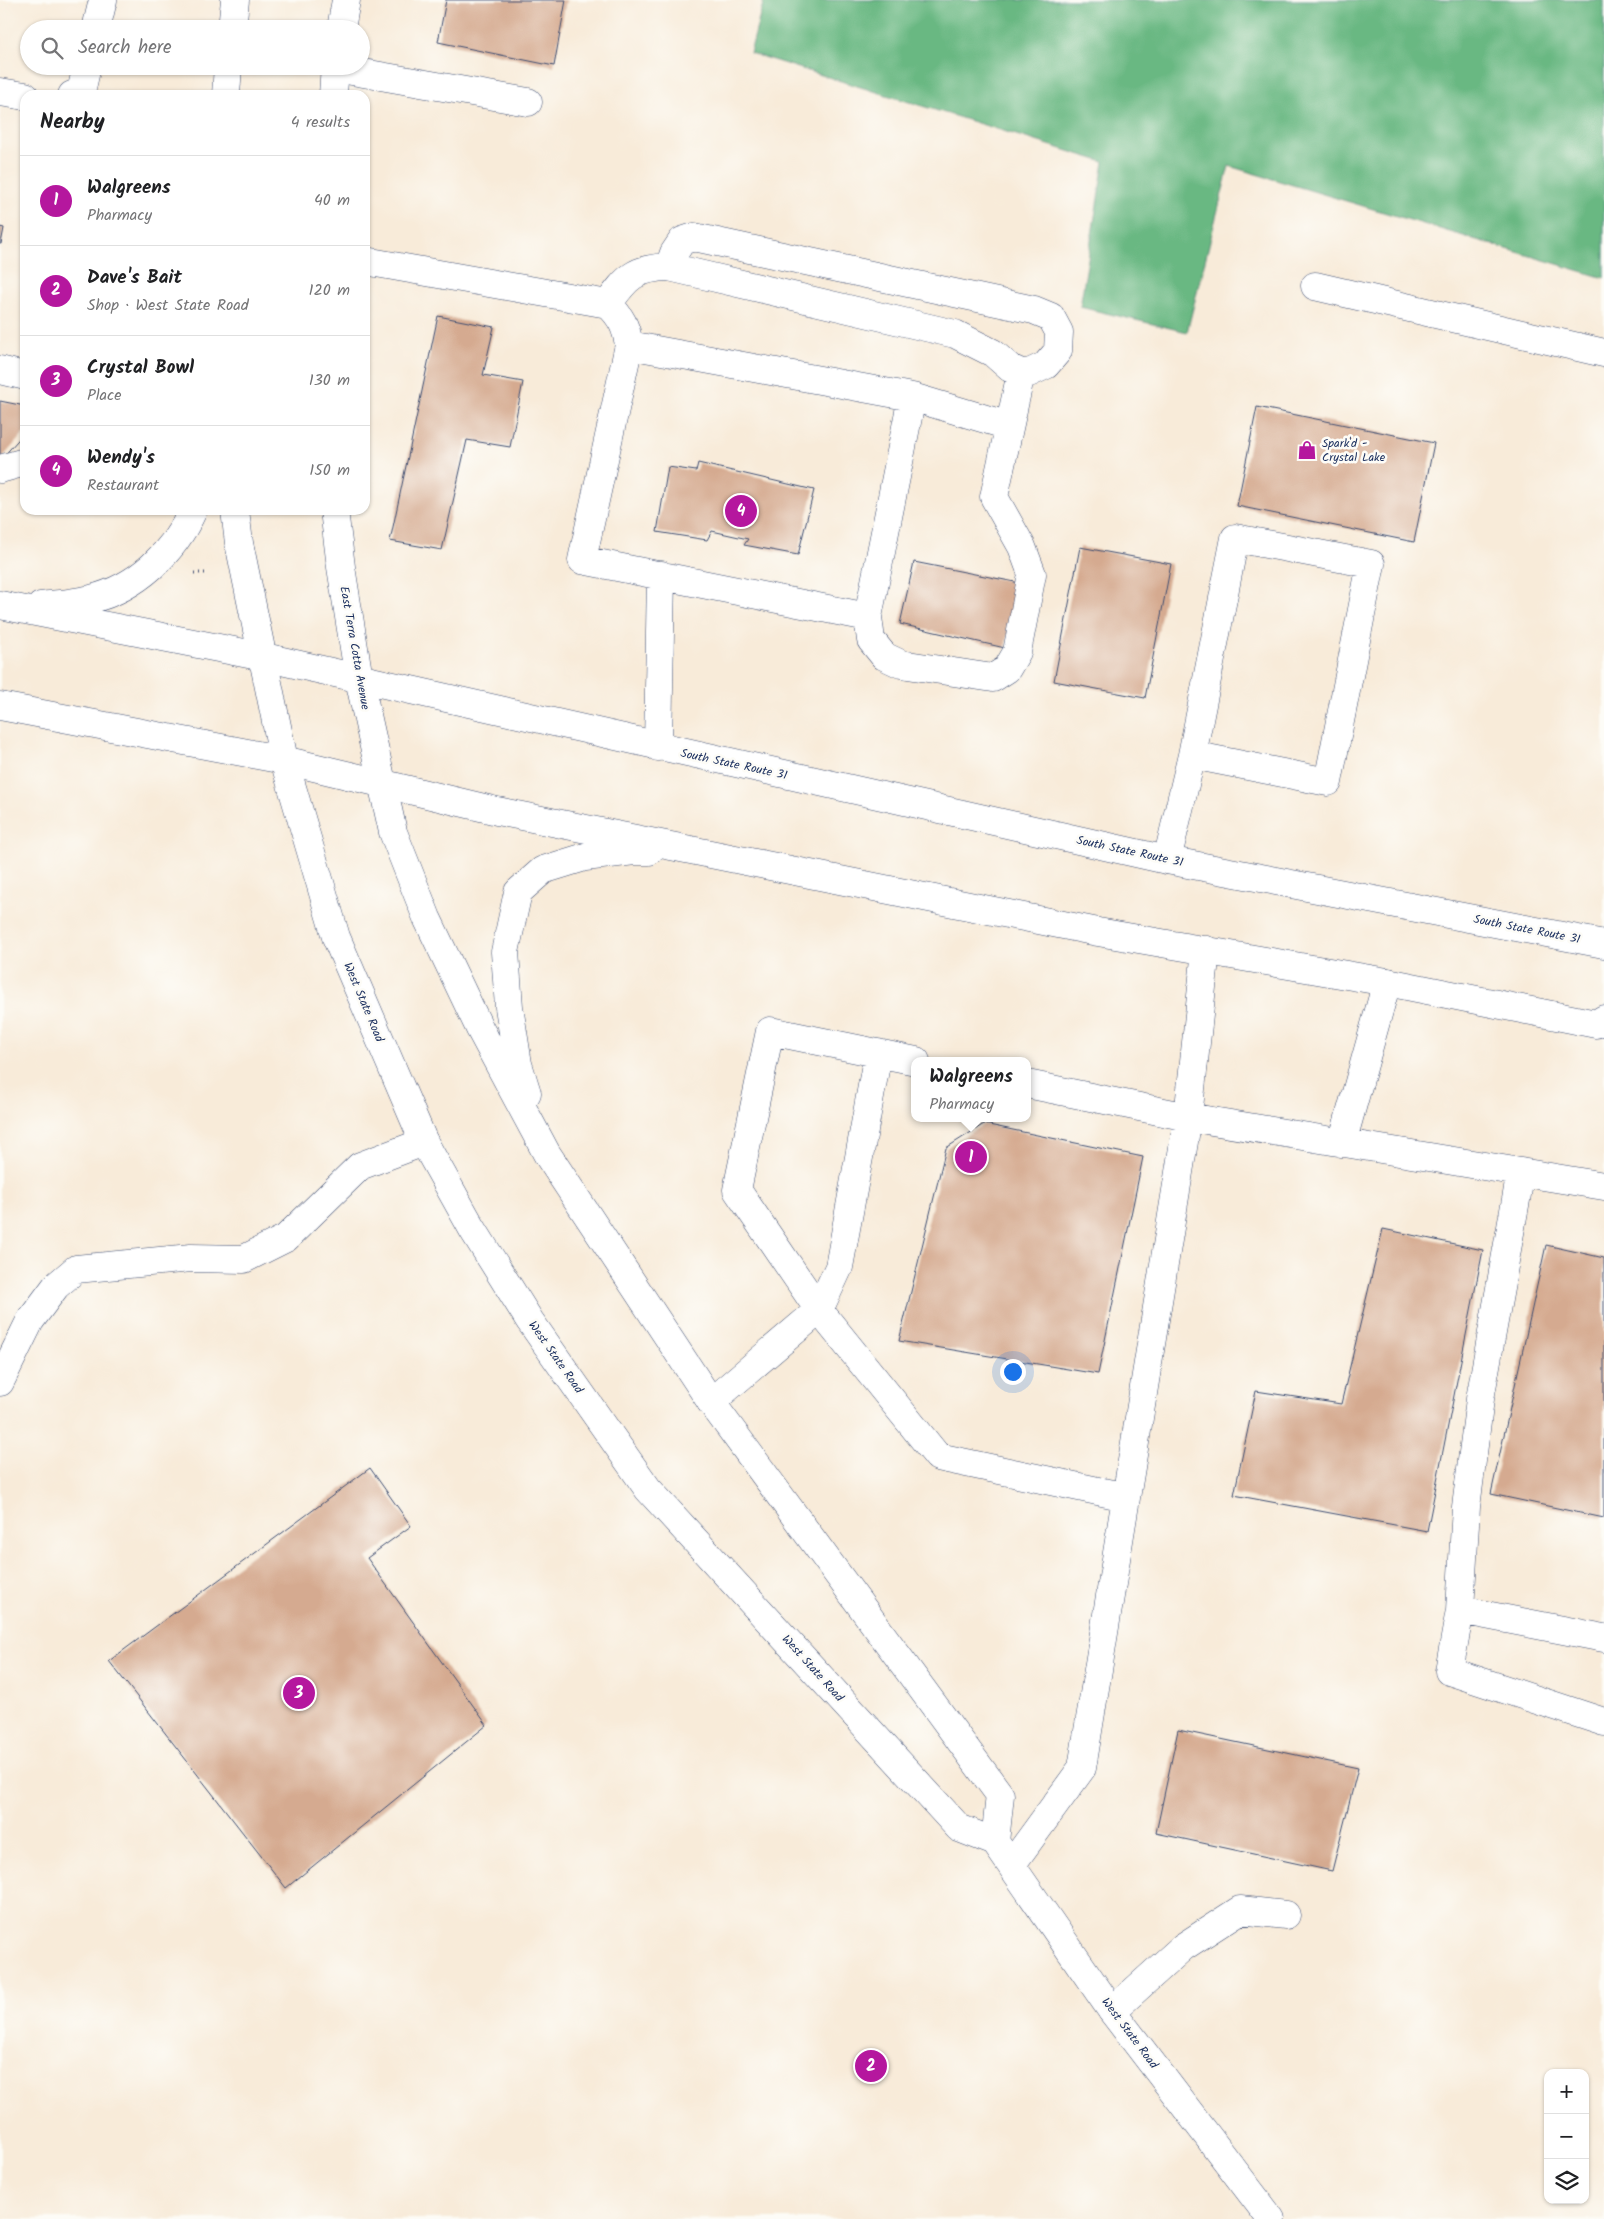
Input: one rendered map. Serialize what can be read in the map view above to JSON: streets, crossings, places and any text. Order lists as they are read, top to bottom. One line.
{"streets":{"main road":["East Terra Cotta Avenue","South State Route 31","West State Road"]},"crossings":[["East Terra Cotta Avenue","South State Route 31"]],"places":{"shop":["Spark'd - Crystal Lake"]},"page":{"search":"Search here","heading":["Nearby","4 results"],"list":[{"mark":"1","name":"Walgreens","note":"Pharmacy","value":"40 m"},{"mark":"2","name":"Dave's Bait","note":"Shop · West State Road","value":"120 m"},{"mark":"3","name":"Crystal Bowl","note":"Place","value":"130 m"},{"mark":"4","name":"Wendy's","note":"Restaurant","value":"150 m"}],"pins":["4","1","3","2"],"popup":["Walgreens","Pharmacy"],"map_buttons":["+","−"]}}
